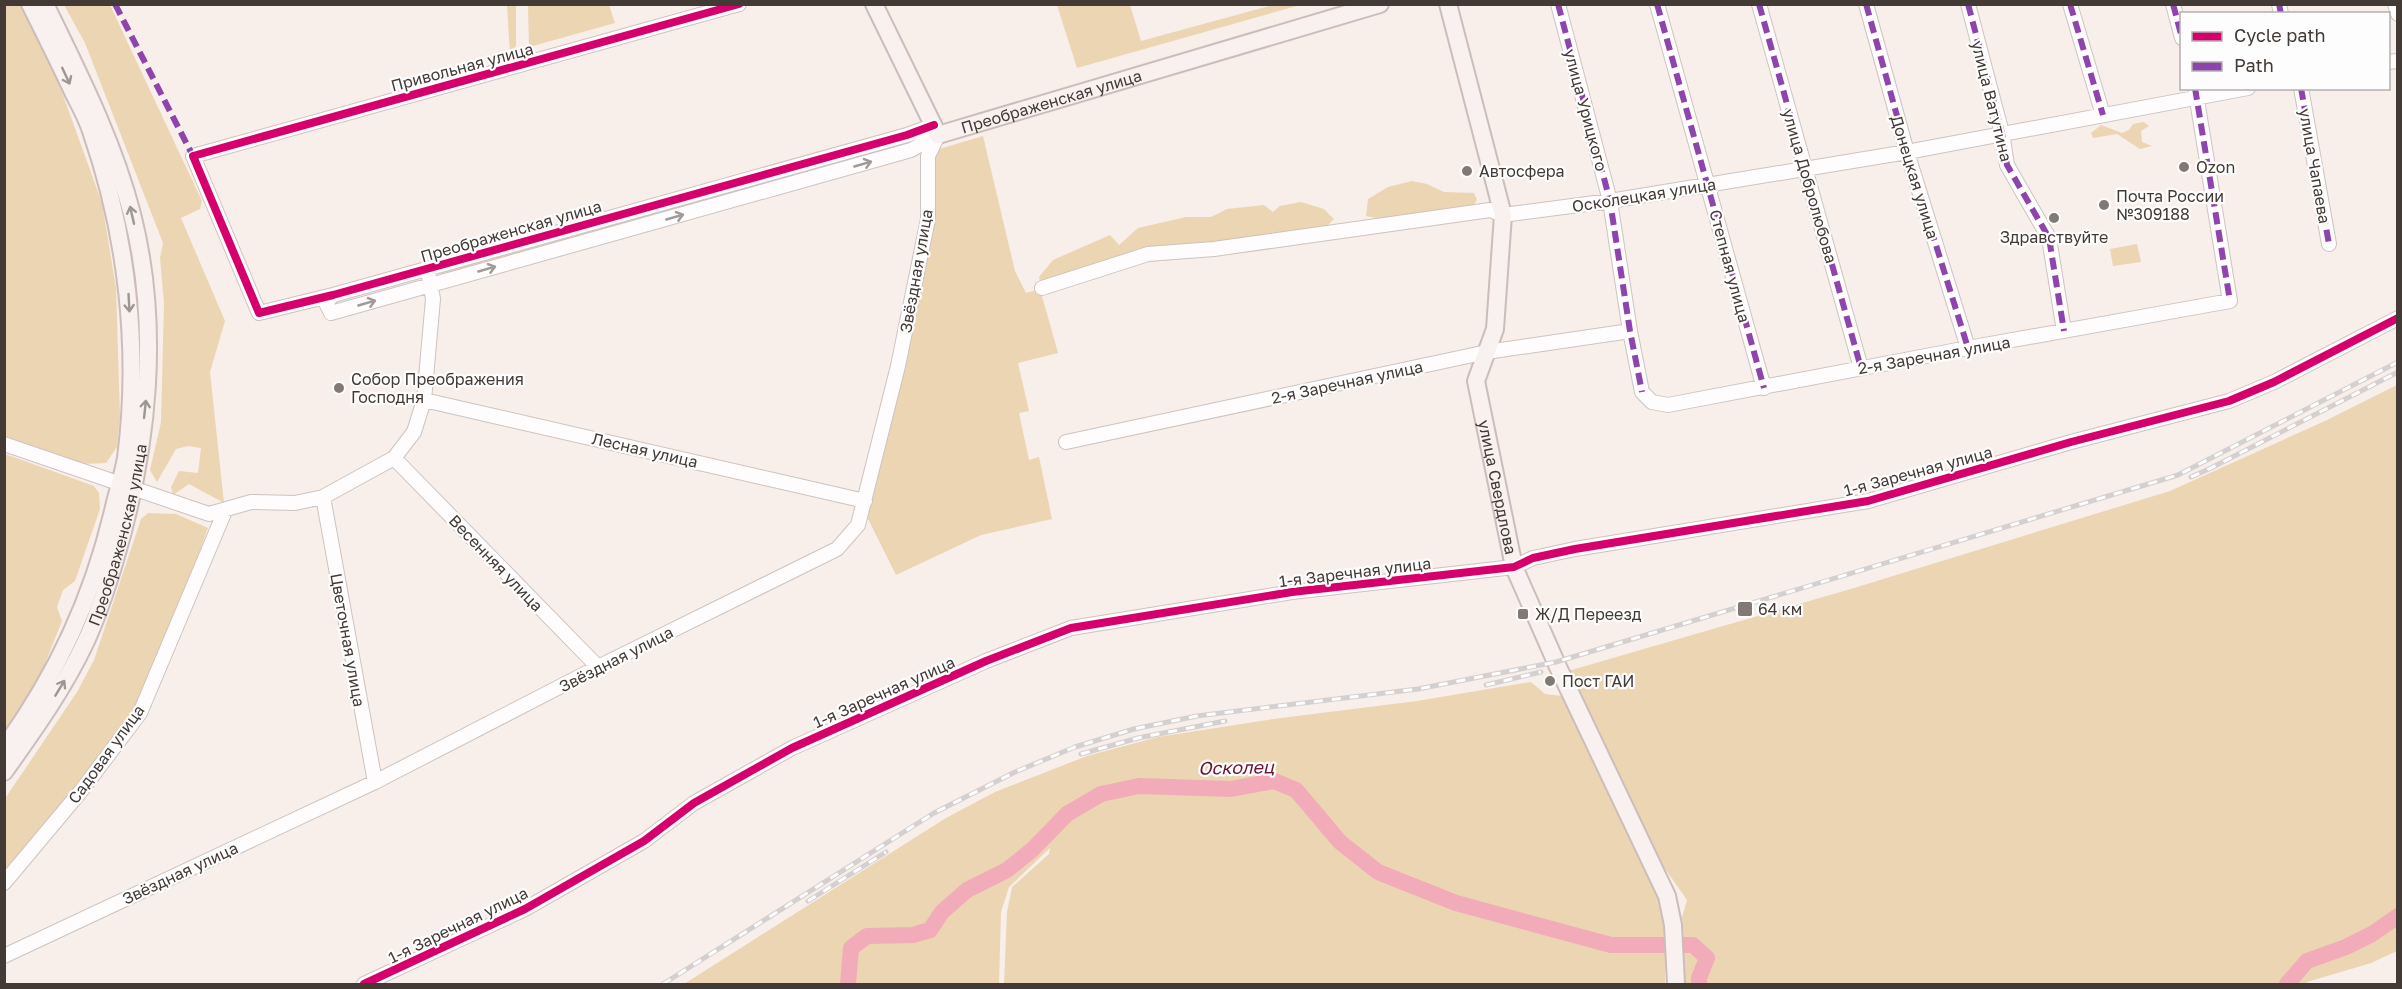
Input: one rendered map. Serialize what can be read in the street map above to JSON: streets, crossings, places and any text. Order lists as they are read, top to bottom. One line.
{"streets":{"main road":["Преображенская улица","улица Свердлова"],"street":["Привольная улица","улица Ватутина","улица Урицкого","улица Чапаева","Донецкая улица","улица Добролюбова","Осколецкая улица","Степная улица","Звёздная улица","2-я Заречная улица","Лесная улица","1-я Заречная улица","Весенняя улица","Цветочная улица","Садовая улица"]},"crossings":[["Привольная улица","Преображенская улица"],["Преображенская улица","Звёздная улица"],["улица Ватутина","Осколецкая улица"],["улица Ватутина","2-я Заречная улица"],["улица Урицкого","Осколецкая улица"],["улица Урицкого","2-я Заречная улица"],["Донецкая улица","Осколецкая улица"],["Донецкая улица","2-я Заречная улица"],["улица Добролюбова","Осколецкая улица"],["улица Добролюбова","2-я Заречная улица"],["Осколецкая улица","Степная улица"],["Осколецкая улица","2-я Заречная улица"],["Осколецкая улица","улица Свердлова"],["Степная улица","2-я Заречная улица"],["Звёздная улица","Лесная улица"],["Звёздная улица","Весенняя улица"],["Звёздная улица","Цветочная улица"],["2-я Заречная улица","улица Свердлова"],["1-я Заречная улица","улица Свердлова"]],"water":["Осколец"],"places":{"other":["Ozon","Автосфера","Почта России №309188","Здравствуйте","Собор Преображения Господня","Пост ГАИ"],"transit":["64 км","Ж/Д Переезд"]},"legend":["Cycle path","Path"]}
